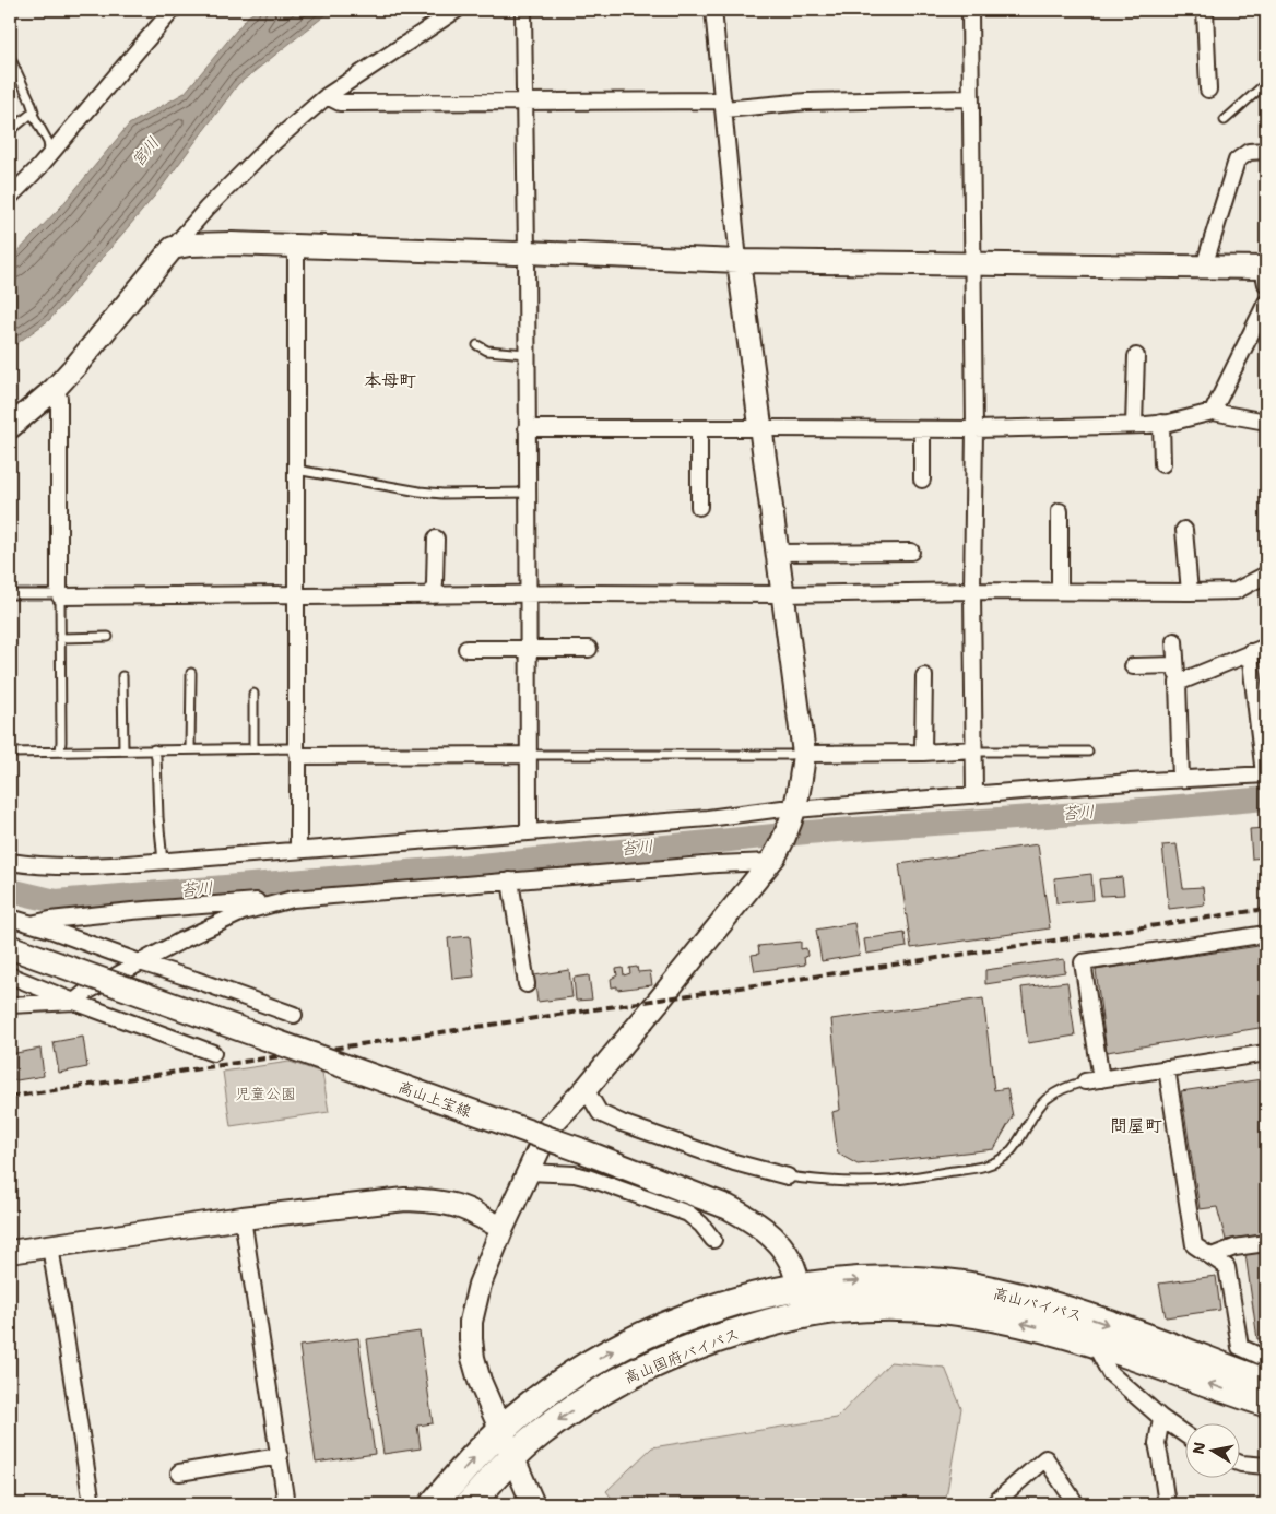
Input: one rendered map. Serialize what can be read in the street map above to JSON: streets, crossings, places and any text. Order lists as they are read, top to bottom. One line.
{"streets":{"highway":["高山バイパス","高山国府バイパス"],"main road":["高山上宝線"]},"crossings":[["高山上宝線","高山バイパス"],["高山上宝線","高山国府バイパス"],["高山バイパス","高山国府バイパス"]],"districts":["本母町","問屋町"],"water":["宮川","苔川"],"parks":["児童公園"],"north":"left"}
